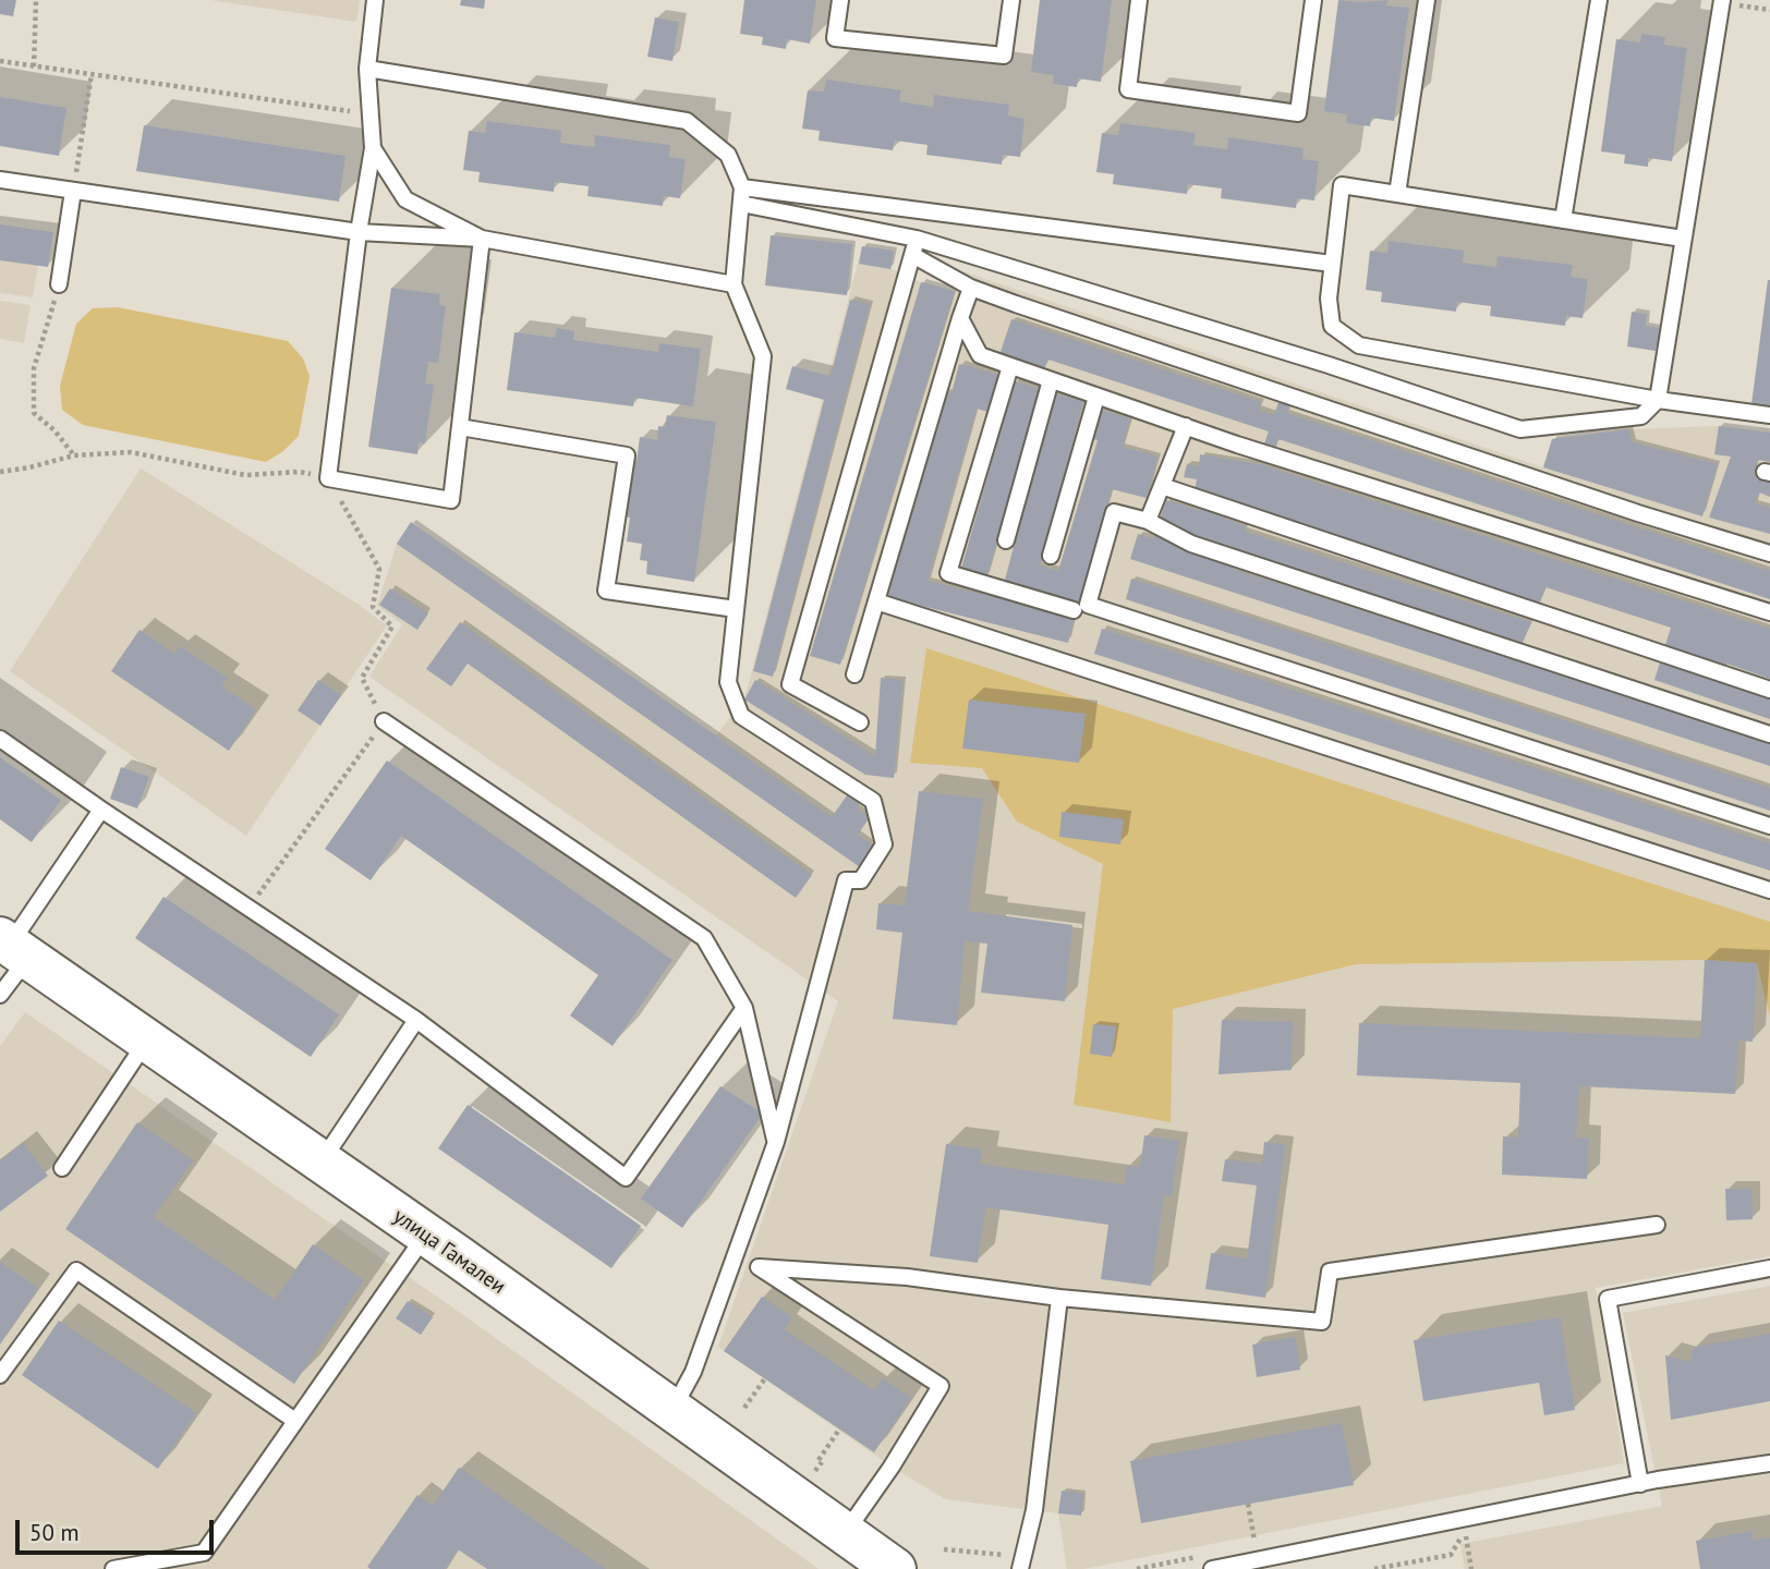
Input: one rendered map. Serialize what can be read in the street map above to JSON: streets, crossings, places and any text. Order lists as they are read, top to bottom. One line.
{"streets":{"street":["улица Гамалеи"]},"scale_bar":"50 m"}
